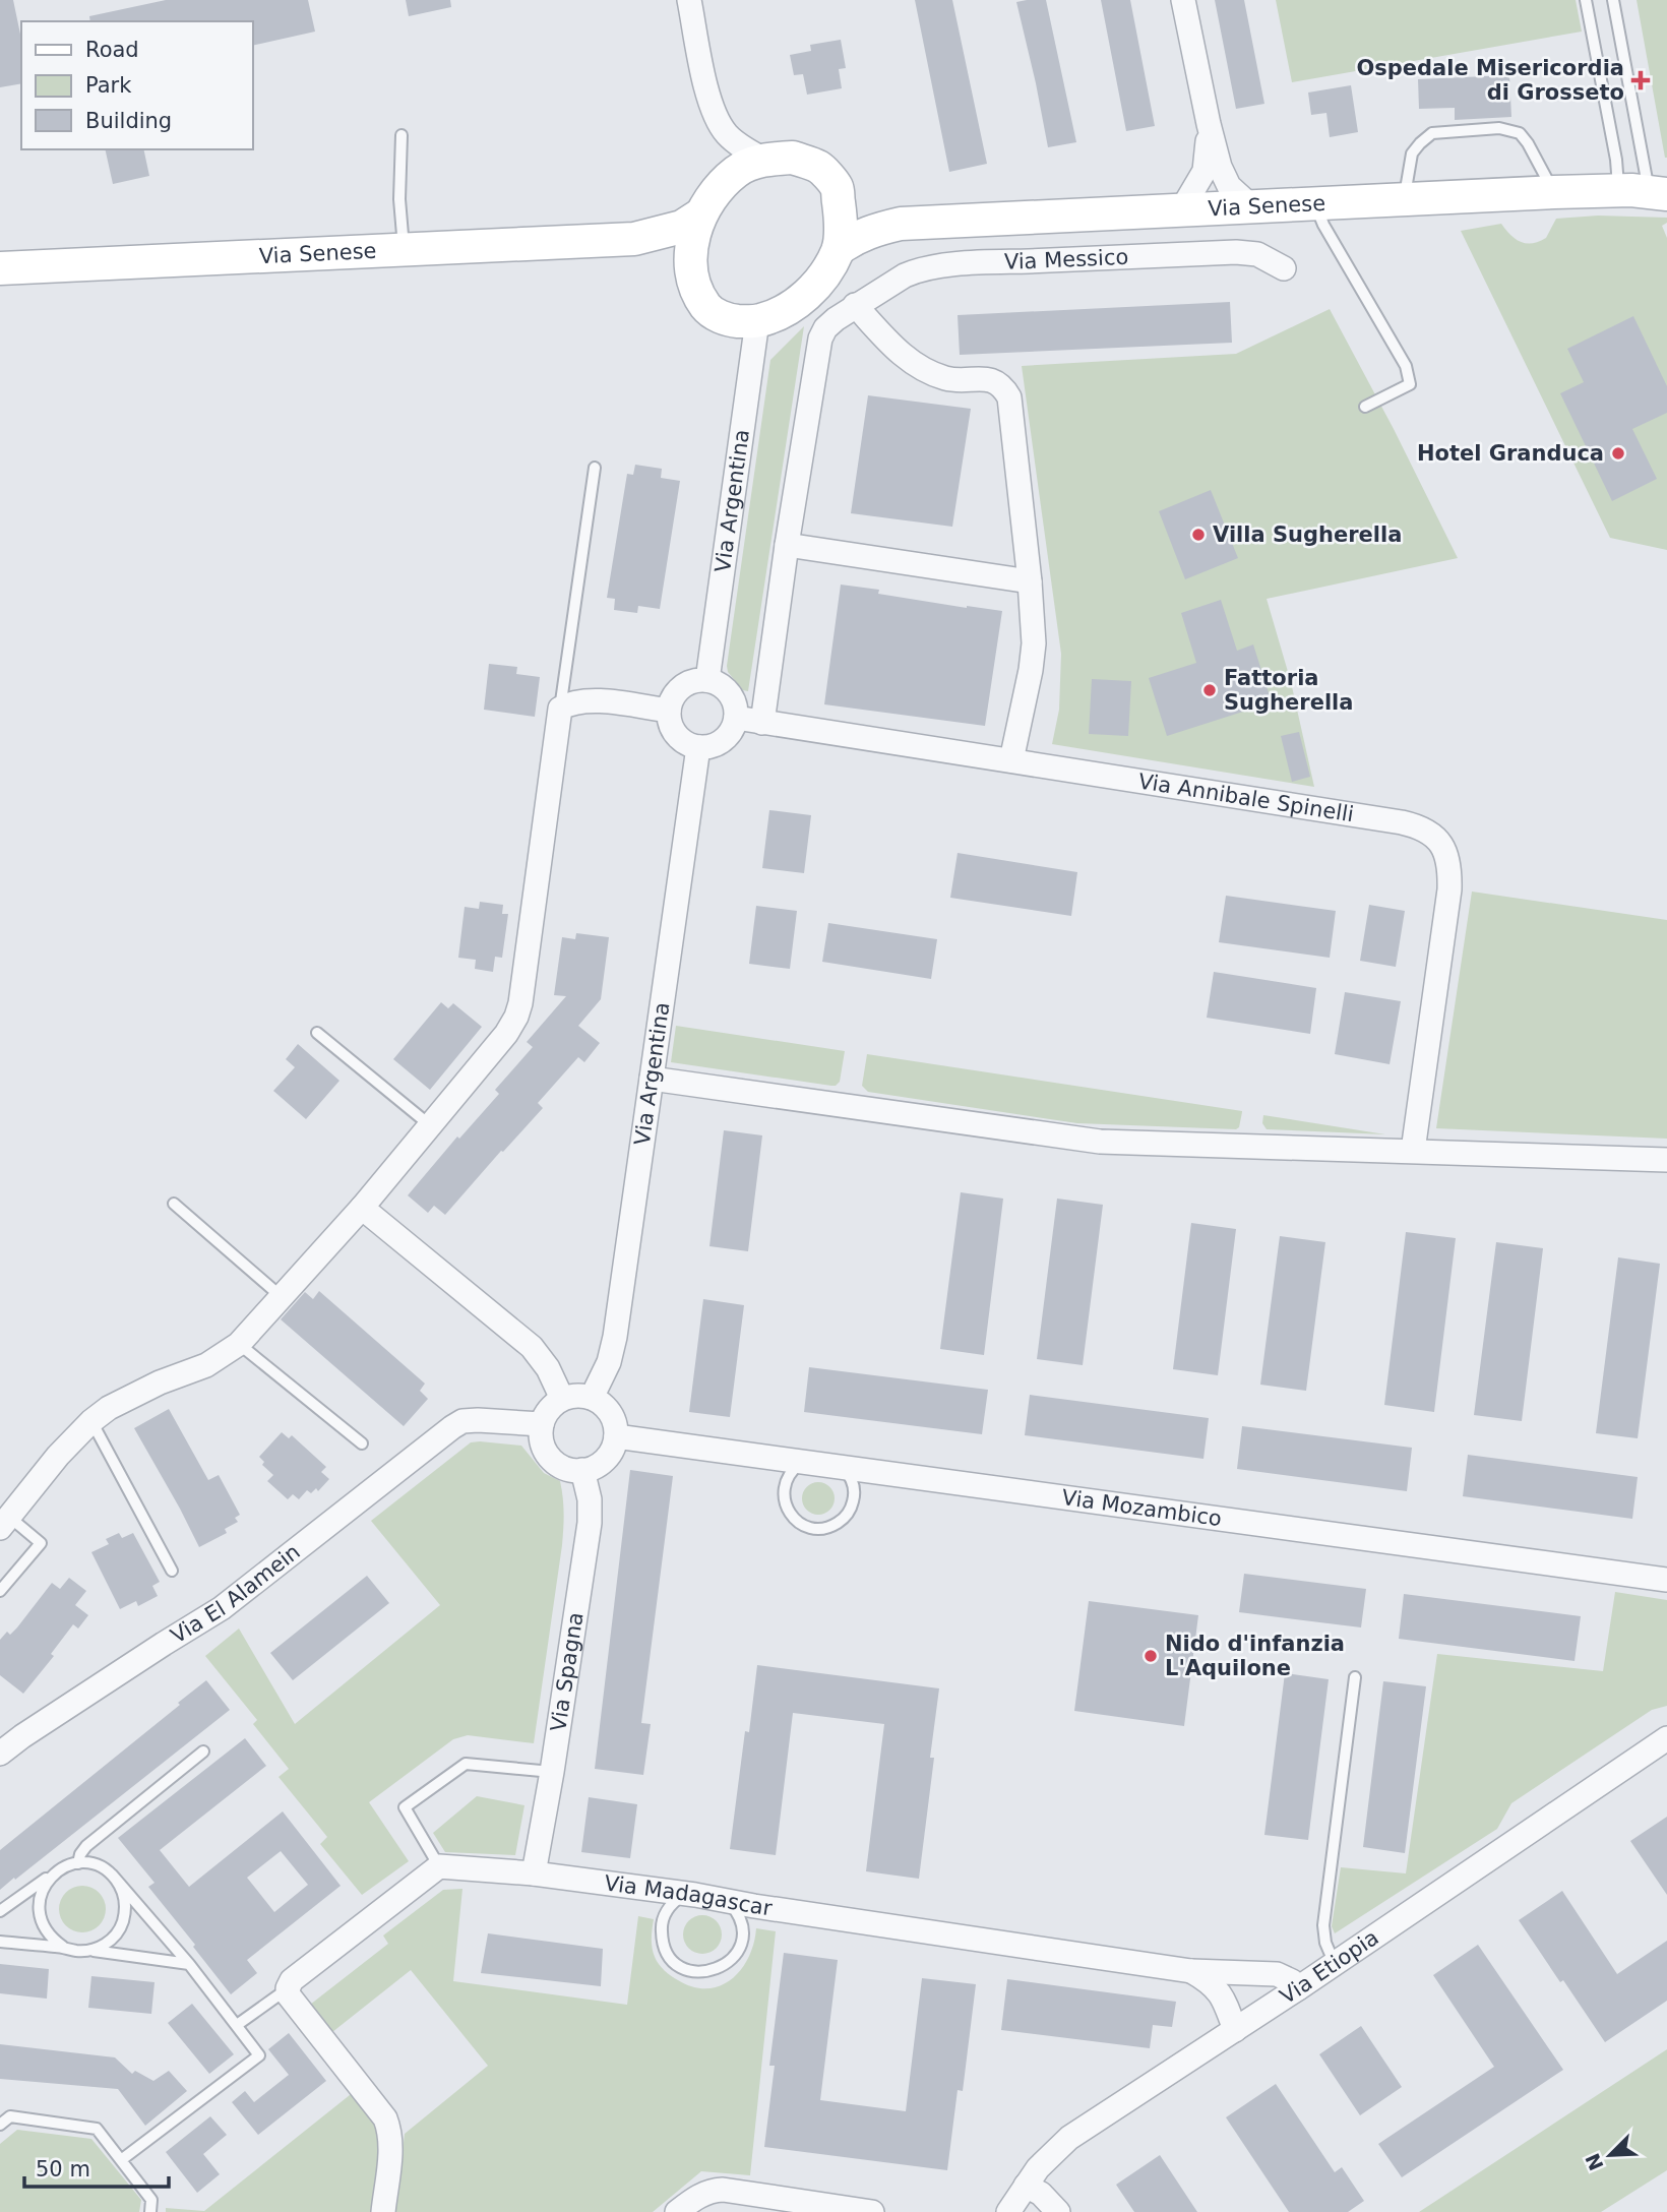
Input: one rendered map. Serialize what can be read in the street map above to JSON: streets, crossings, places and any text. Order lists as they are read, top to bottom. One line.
{"streets":{"main road":["Via Senese"],"street":["Via Messico","Via Argentina","Via Annibale Spinelli","Via Mozambico","Via El Alamein","Via Spagna","Via Madagascar","Via Etiopia"]},"crossings":[["Via Senese","Via Argentina"],["Via Messico","Via Annibale Spinelli"],["Via Argentina","Via Annibale Spinelli"],["Via Argentina","Via Mozambico"],["Via Argentina","Via El Alamein"],["Via Argentina","Via Spagna"],["Via Mozambico","Via El Alamein"],["Via Mozambico","Via Spagna"],["Via El Alamein","Via Spagna"],["Via Spagna","Via Madagascar"],["Via Madagascar","Via Etiopia"]],"places":{"health":["Ospedale Misericordia di Grosseto"],"other":["Hotel Granduca","Villa Sugherella","Fattoria Sugherella","Nido d'infanzia L'Aquilone"]},"legend":["Road","Park","Building"],"scale_bar":"50 m","north":"bottom left"}
